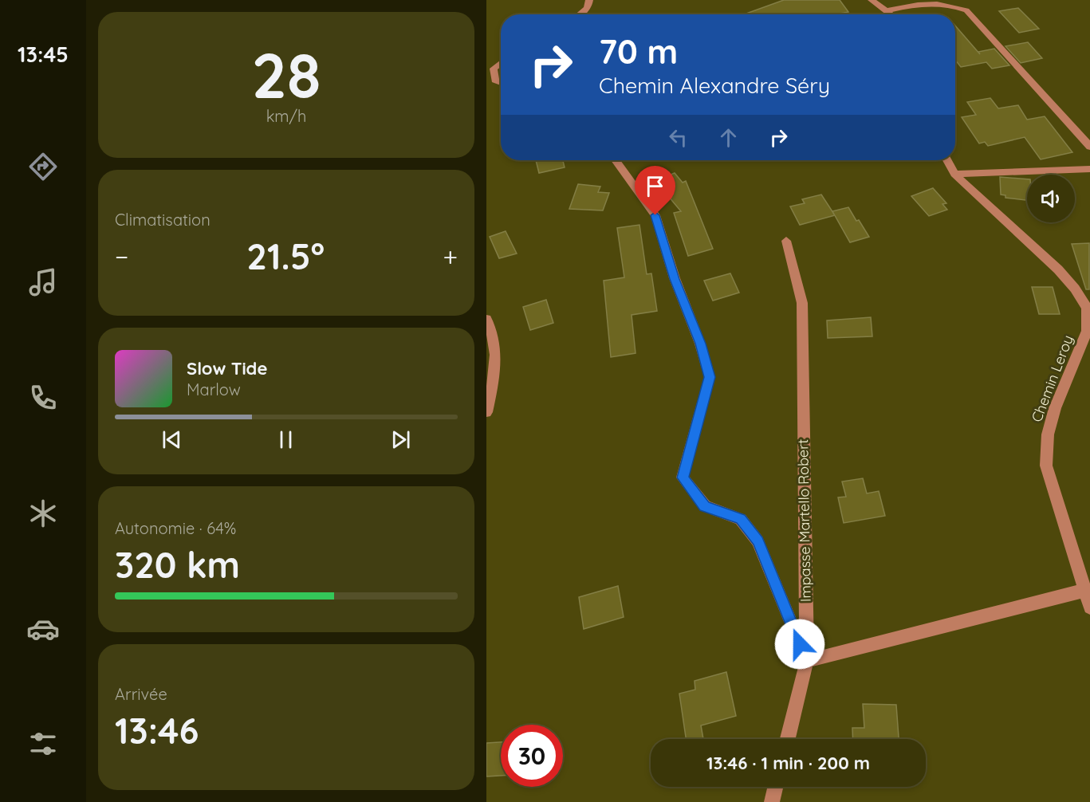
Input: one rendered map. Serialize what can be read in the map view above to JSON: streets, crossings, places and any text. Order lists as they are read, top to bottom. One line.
{"streets":{"street":["Chemin Leroy","Impasse Martello Robert"]},"page":{"tabs":"13:45","tile":[["28","km/h"],"Climatisation",["Autonomie · 64%","320 km"],["Arrivée","13:46"]],"turn":["70 m","Chemin Alexandre Séry"],"heat":["−","21.5°","+"],"song":["Slow Tide","Marlow"],"limit":"30","trip":"13:46 · 1 min · 200 m"}}
